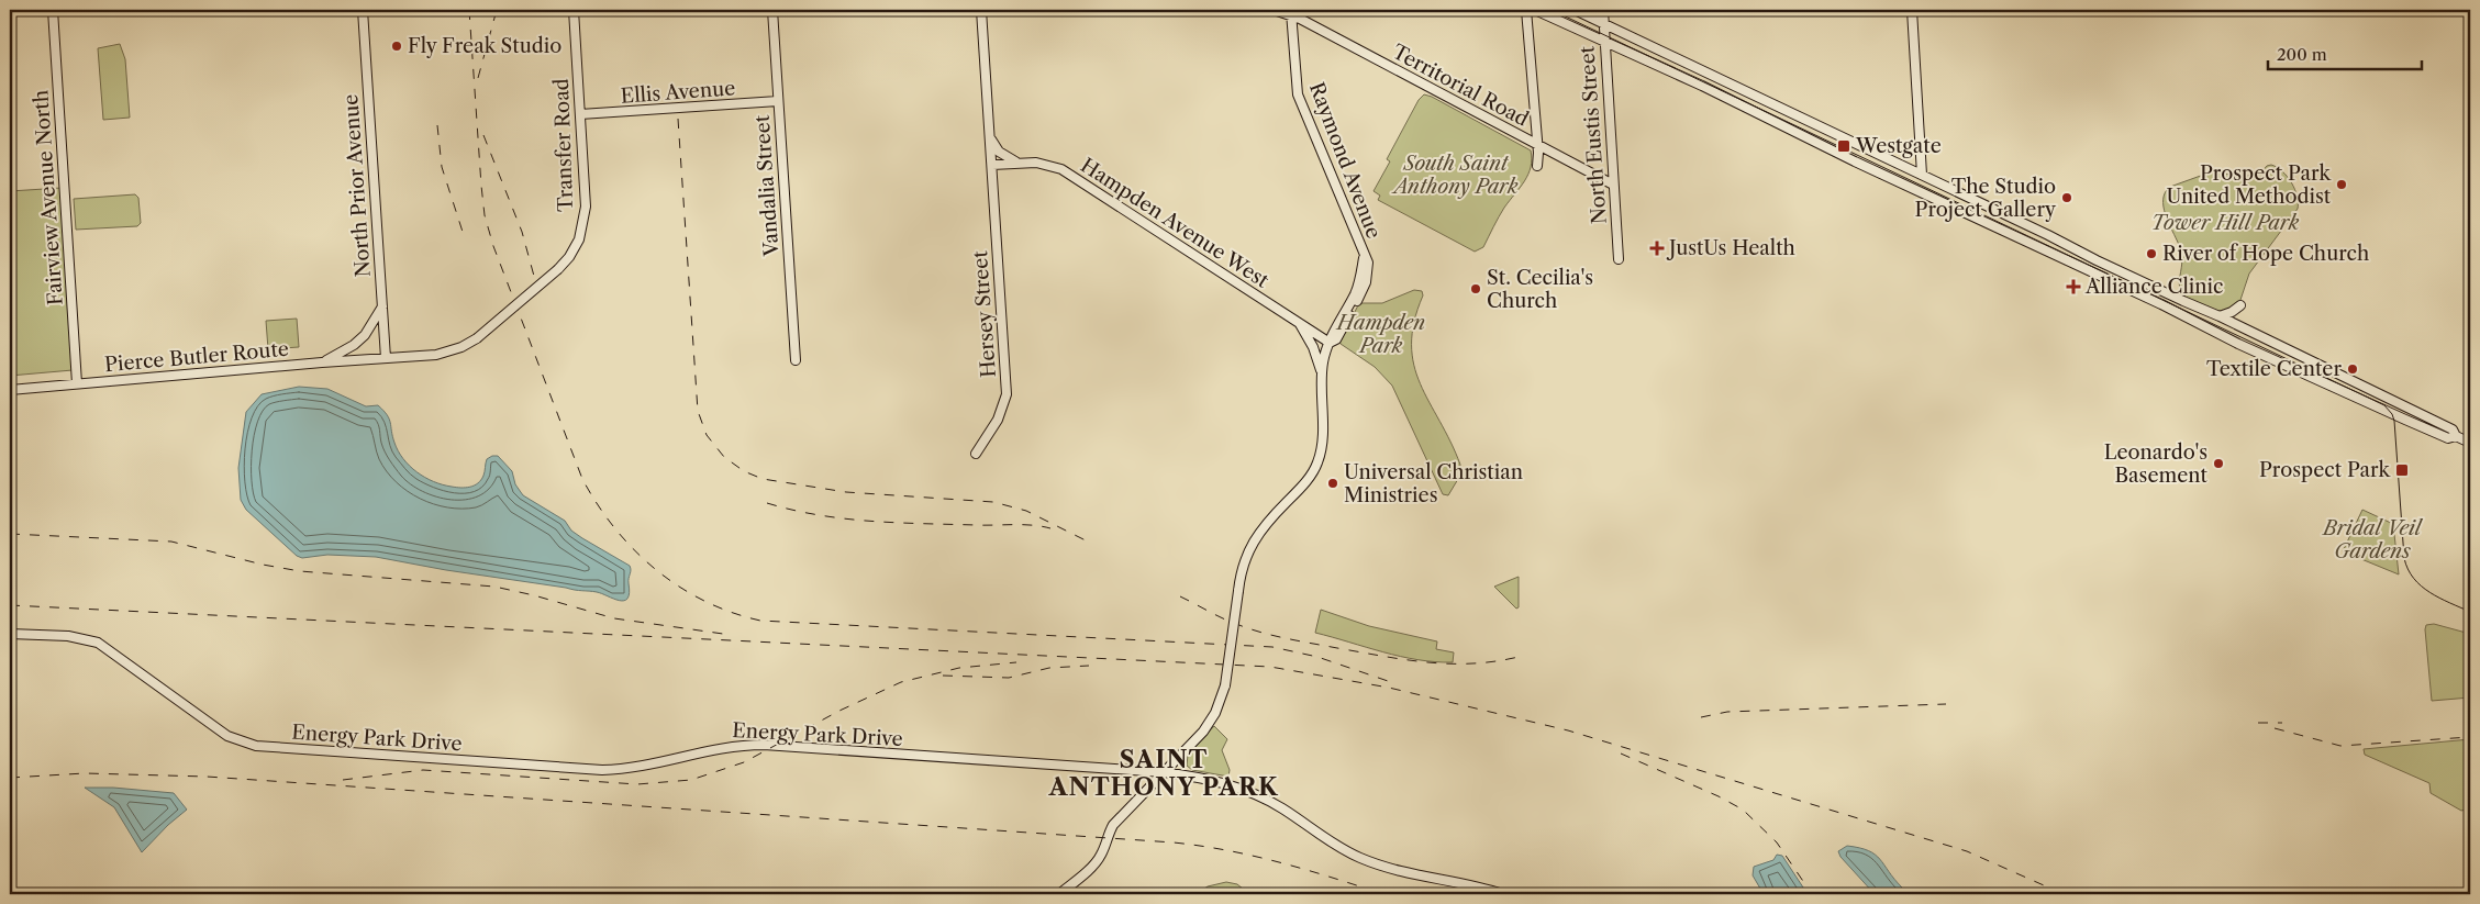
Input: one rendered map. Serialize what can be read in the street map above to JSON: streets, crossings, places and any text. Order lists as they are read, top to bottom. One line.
{"streets":{"street":["Territorial Road","Ellis Avenue","North Eustis Street","Transfer Road","Raymond Avenue","North Prior Avenue","Vandalia Street","Fairview Avenue North","Hampden Avenue West","Hersey Street","Pierce Butler Route","Energy Park Drive"]},"crossings":[["Territorial Road","North Eustis Street"],["Territorial Road","Raymond Avenue"],["Ellis Avenue","Transfer Road"],["Ellis Avenue","Vandalia Street"],["Transfer Road","North Prior Avenue"],["Transfer Road","Pierce Butler Route"],["Raymond Avenue","Hampden Avenue West"],["Raymond Avenue","Energy Park Drive"],["North Prior Avenue","Pierce Butler Route"],["Fairview Avenue North","Pierce Butler Route"],["Hampden Avenue West","Hersey Street"]],"districts":["SAINT ANTHONY PARK"],"parks":["South Saint Anthony Park","Tower Hill Park","Hampden Park","Bridal Veil Gardens"],"places":{"other":["Fly Freak Studio","Prospect Park United Methodist","The Studio Project Gallery","River of Hope Church","St. Cecilia's Church","Textile Center","Leonardo's Basement","Universal Christian Ministries"],"transit":["Westgate","Prospect Park"],"health":["JustUs Health","Alliance Clinic"]},"scale_bar":"200 m"}
